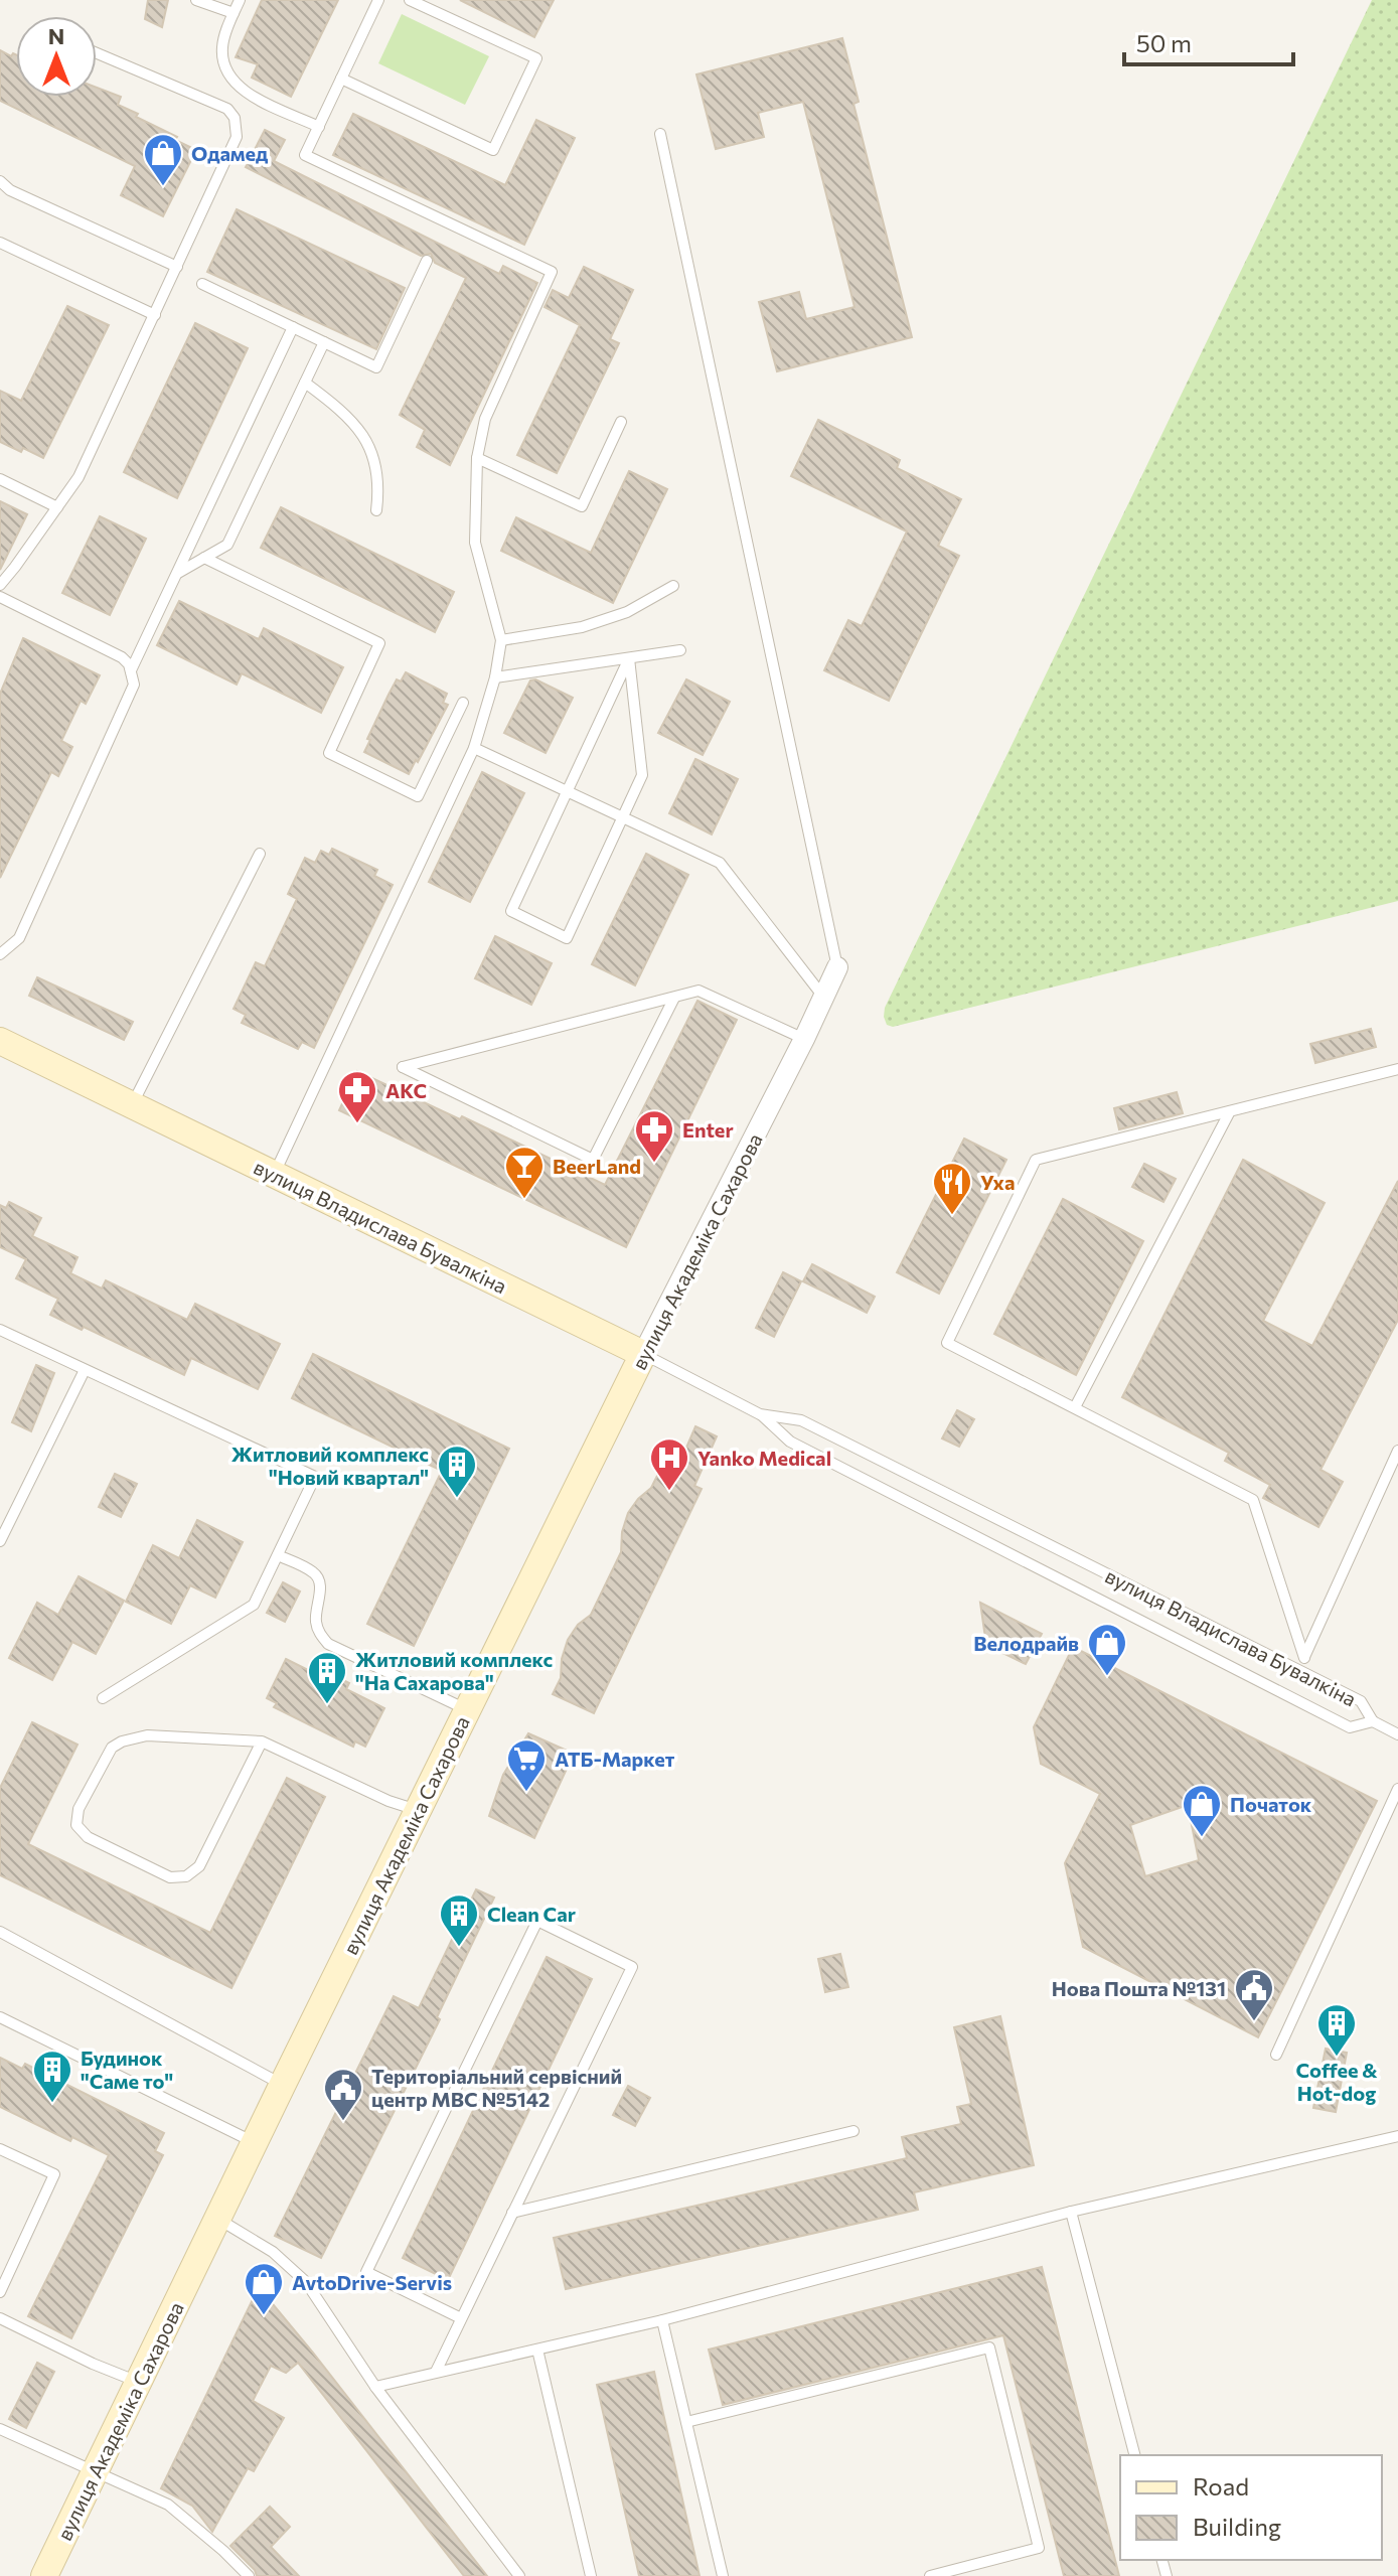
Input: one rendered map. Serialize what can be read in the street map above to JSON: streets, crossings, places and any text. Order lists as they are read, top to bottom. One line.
{"streets":{"street":["вулиця Владислава Бувалкіна","вулиця Академіка Сахарова"]},"crossings":[["вулиця Владислава Бувалкіна","вулиця Академіка Сахарова"]],"places":{"shop":["Одамед","Велодрайв","Початок","AvtoDrive-Servis"],"pharmacy":["АКС","Enter"],"bar":["BeerLand"],"restaurant":["Уха"],"hospital":["Yanko Medical"],"building":["Житловий комплекс \"Новий квартал\"","Житловий комплекс \"На Сахарова\"","Clean Car","Coffee & Hot-dog","Будинок \"Саме то\""],"supermarket":["АТБ-Маркет"],"public building":["Нова Пошта №131","Територіальний сервісний центр МВС №5142"]},"legend":["Road","Building"],"scale_bar":"50 m","north":"top"}
